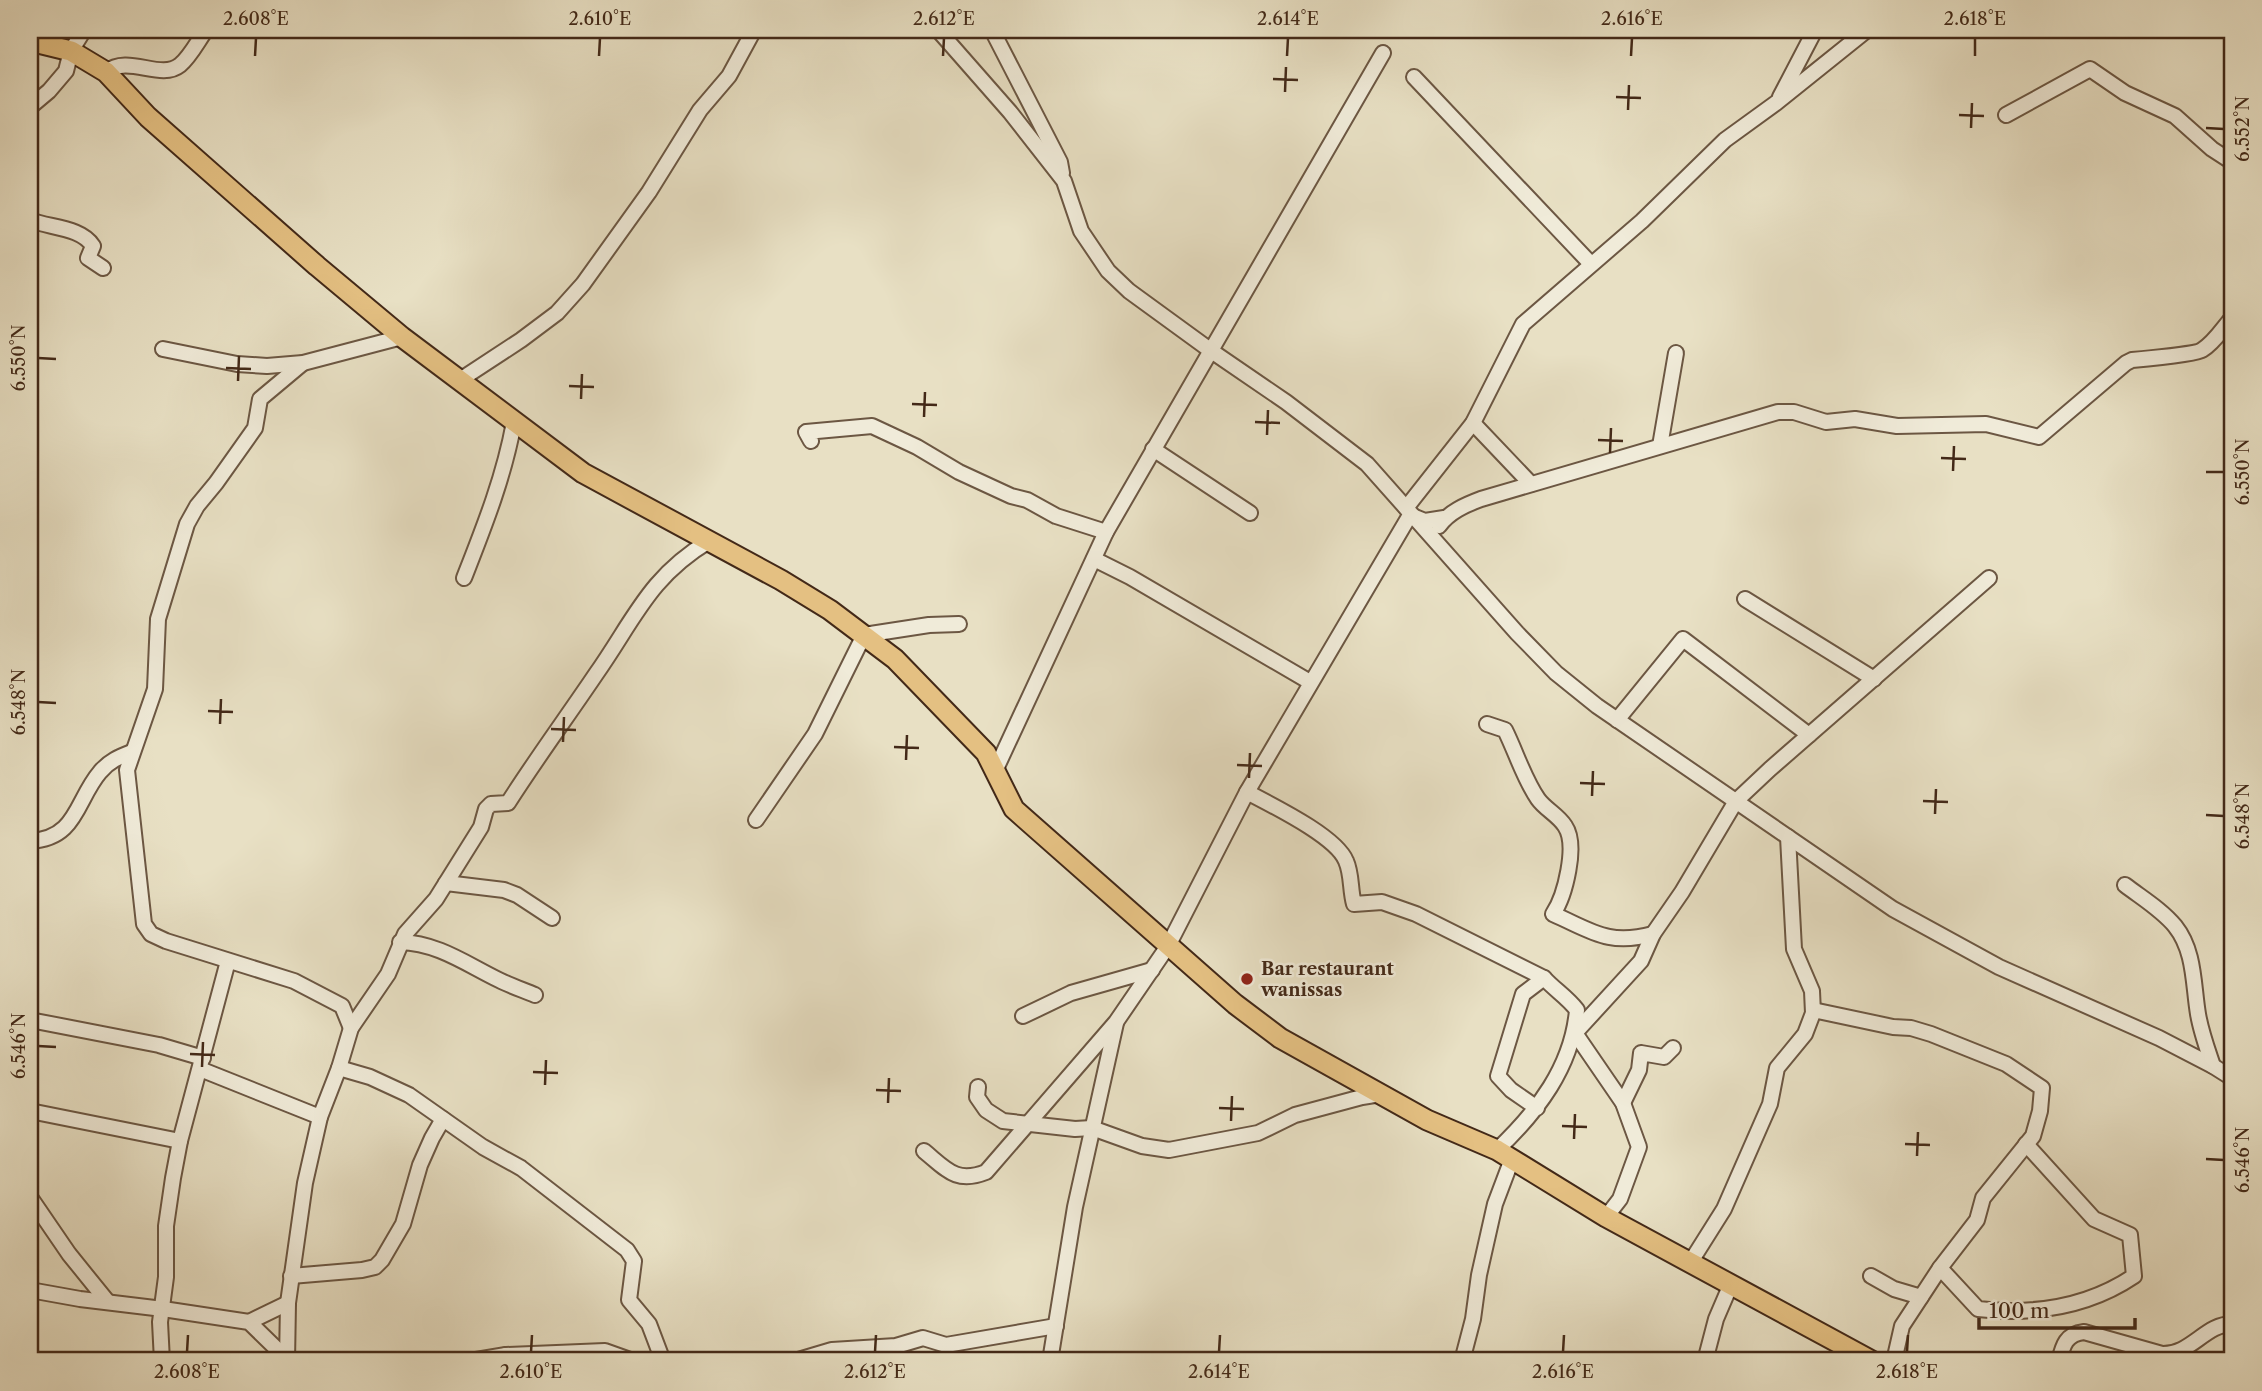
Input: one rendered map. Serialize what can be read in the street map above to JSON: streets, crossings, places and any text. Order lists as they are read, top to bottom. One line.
{"places":["Bar restaurant wanissas"],"scale_bar":"100 m","coordinates":["2.608°E","2.610°E","2.612°E","2.614°E","2.616°E","2.618°E","6.552°N","6.550°N","6.548°N","6.546°N"]}
